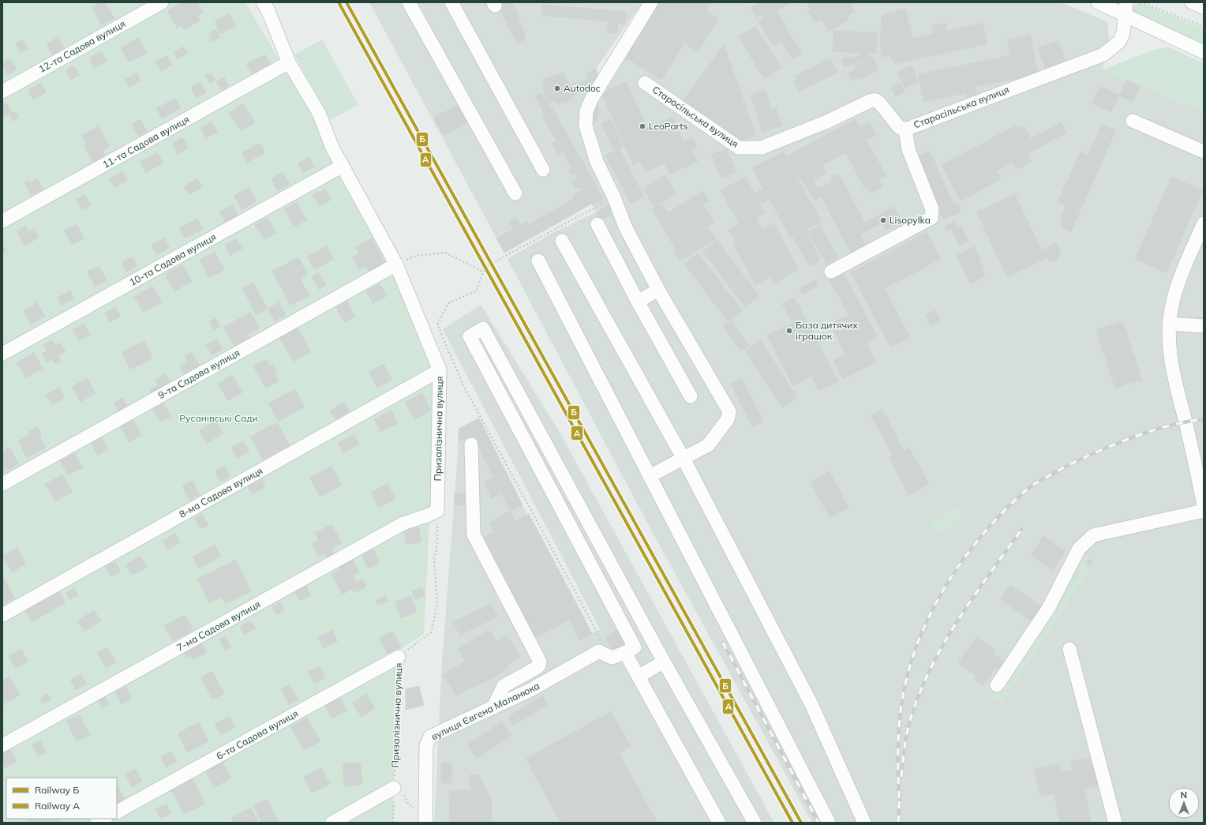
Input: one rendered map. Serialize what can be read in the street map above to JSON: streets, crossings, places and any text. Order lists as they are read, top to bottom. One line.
{"streets":{"street":["12-та Садова вулиця","Старосільська вулиця","11-та Садова вулиця","10-та Садова вулиця","9-та Садова вулиця","Призалізнична вулиця","8-ма Садова вулиця","7-ма Садова вулиця","вулиця Євгена Маланюка","6-та Садова вулиця"]},"crossings":[["11-та Садова вулиця","Призалізнична вулиця"],["10-та Садова вулиця","Призалізнична вулиця"],["9-та Садова вулиця","Призалізнична вулиця"],["Призалізнична вулиця","8-ма Садова вулиця"],["Призалізнична вулиця","7-ма Садова вулиця"],["Призалізнична вулиця","6-та Садова вулиця"]],"parks":["Русанівські Сади"],"places":["Autodoc","LeoParts","Lisopylka","База дитячих іграшок"],"lines":["rail line Б","rail line A"],"legend":["Railway Б","Railway A"],"north":"top"}
